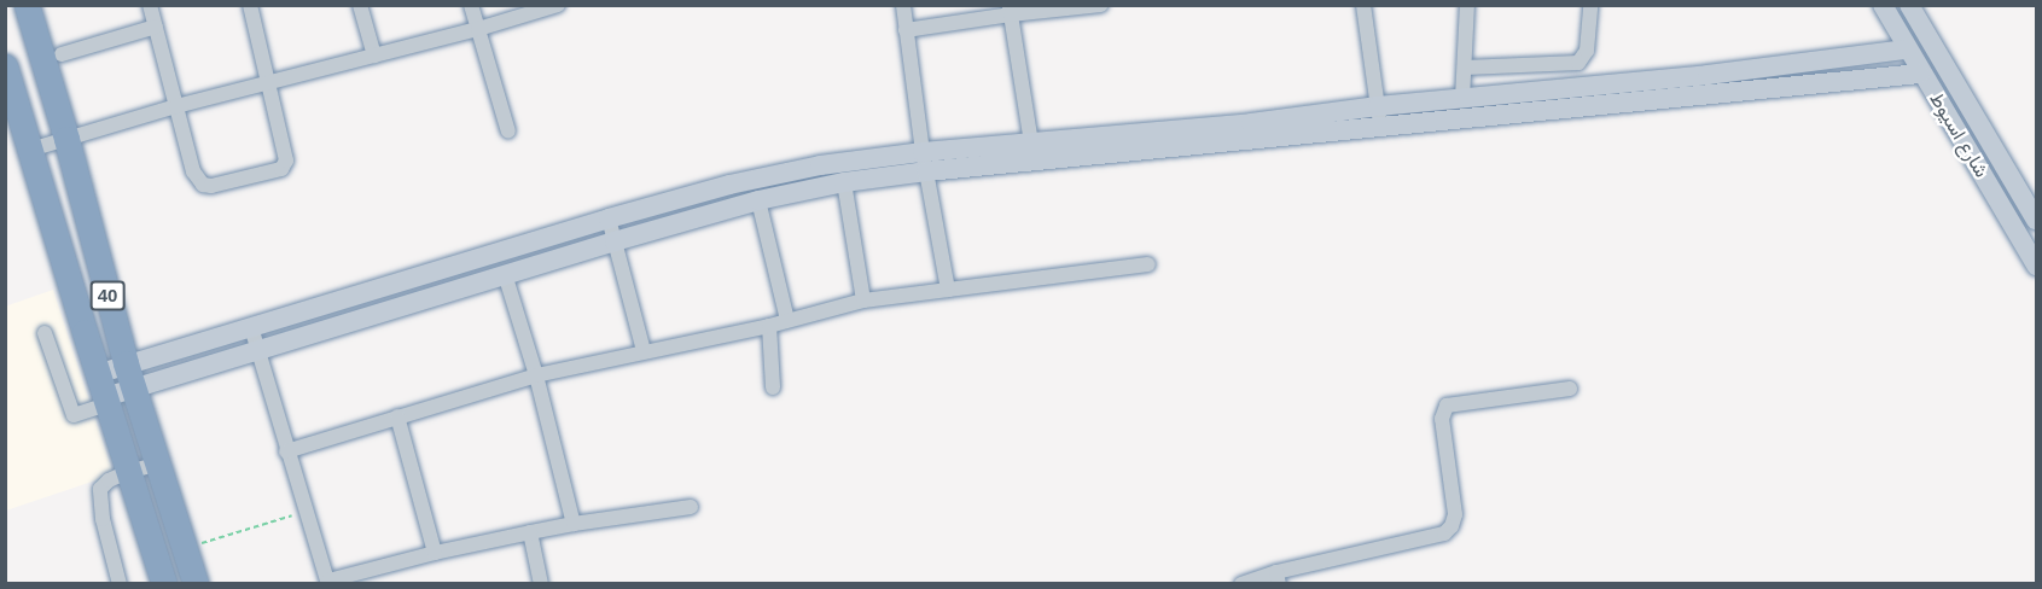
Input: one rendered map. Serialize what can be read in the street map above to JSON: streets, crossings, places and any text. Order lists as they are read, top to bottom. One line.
{"streets":{"highway":["40"],"main road":["شارع اسيوط"]}}
